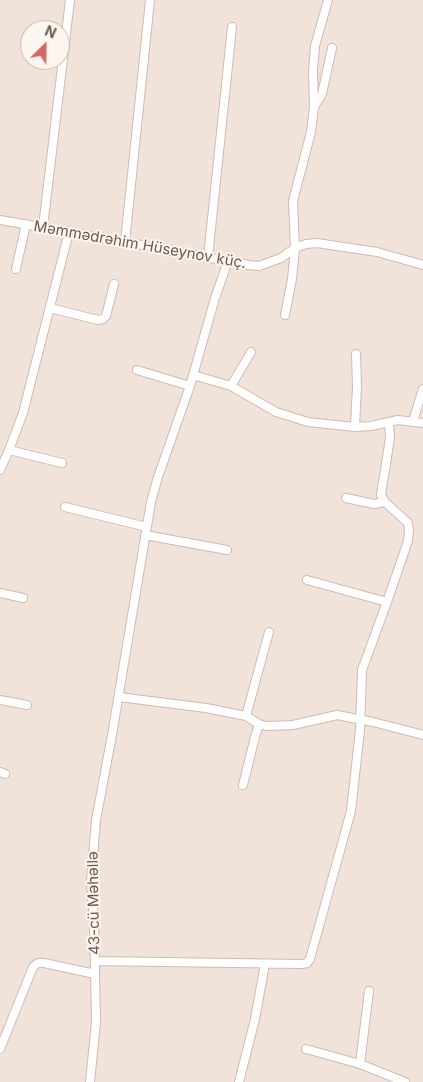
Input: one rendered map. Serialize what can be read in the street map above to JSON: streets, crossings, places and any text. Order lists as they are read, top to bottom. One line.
{"streets":{"street":["Məmmədrəhim Hüseynov küç.","43-cü Məhəllə"]},"crossings":[["Məmmədrəhim Hüseynov küç.","43-cü Məhəllə"]],"north":"top right"}
